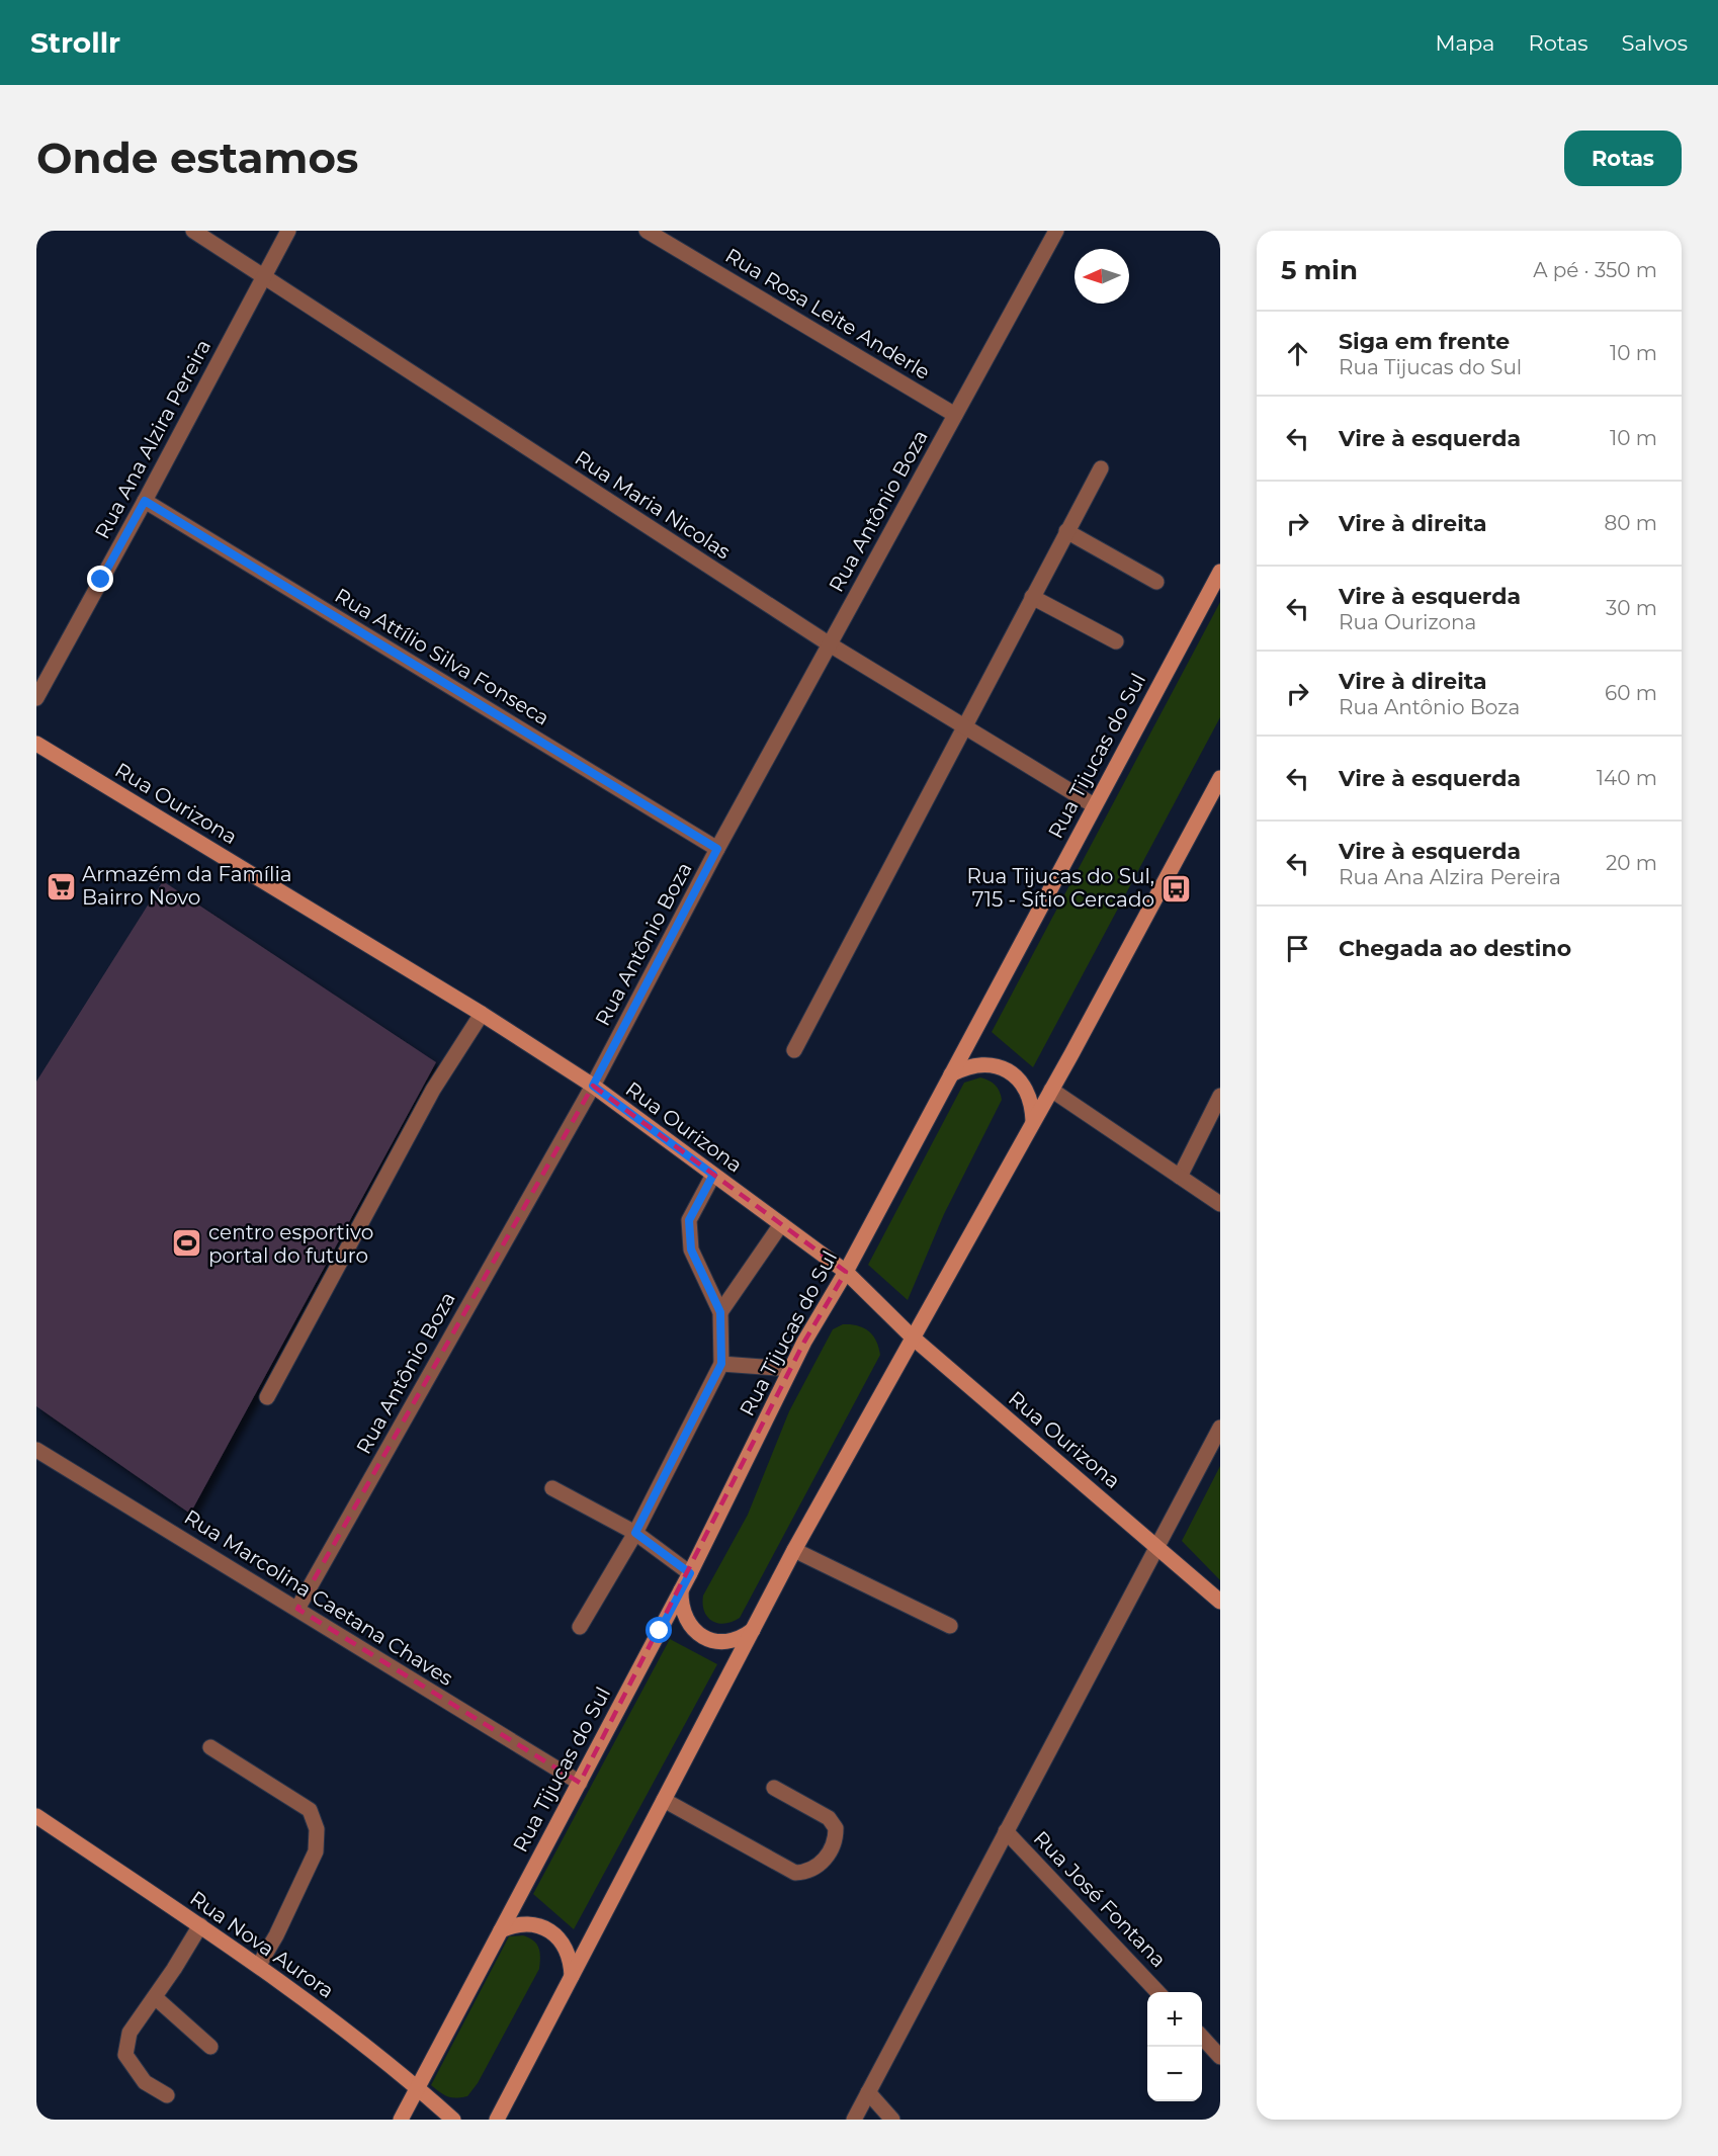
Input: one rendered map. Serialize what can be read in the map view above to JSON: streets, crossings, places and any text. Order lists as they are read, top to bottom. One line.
{"streets":{"main road":["Rua Tijucas do Sul","Rua Ourizona","Rua Nova Aurora"],"street":["Rua Rosa Leite Anderle","Rua Ana Alzira Pereira","Rua Maria Nicolas","Rua Antônio Boza","Rua Attílio Silva Fonseca","Rua Marcolina Caetana Chaves","Rua José Fontana"]},"crossings":[["Rua Rosa Leite Anderle","Rua Antônio Boza"],["Rua Ana Alzira Pereira","Rua Maria Nicolas"],["Rua Ana Alzira Pereira","Rua Attílio Silva Fonseca"],["Rua Maria Nicolas","Rua Antônio Boza"],["Rua Maria Nicolas","Rua Tijucas do Sul"],["Rua Antônio Boza","Rua Attílio Silva Fonseca"],["Rua Antônio Boza","Rua Ourizona"],["Rua Antônio Boza","Rua Marcolina Caetana Chaves"],["Rua Tijucas do Sul","Rua Ourizona"],["Rua Tijucas do Sul","Rua Marcolina Caetana Chaves"],["Rua Tijucas do Sul","Rua Nova Aurora"]],"places":{"supermarket":["Armazém da Família Bairro Novo"],"bus stop":["Rua Tijucas do Sul, 715 - Sítio Cercado"],"sports":["centro esportivo portal do futuro"]},"north":"left","page":{"header":"Strollr","nav":["Mapa","Rotas","Salvos"],"buttons":"Rotas","title":"Onde estamos","heading":["5 min","A pé · 350 m"],"list":[["Siga em frente","Rua Tijucas do Sul","10 m"],["Vire à esquerda","10 m"],["Vire à direita","80 m"],["Vire à esquerda","Rua Ourizona","30 m"],["Vire à direita","Rua Antônio Boza","60 m"],["Vire à esquerda","140 m"],["Vire à esquerda","Rua Ana Alzira Pereira","20 m"],"Chegada ao destino"],"map_buttons":["+","−"]}}
